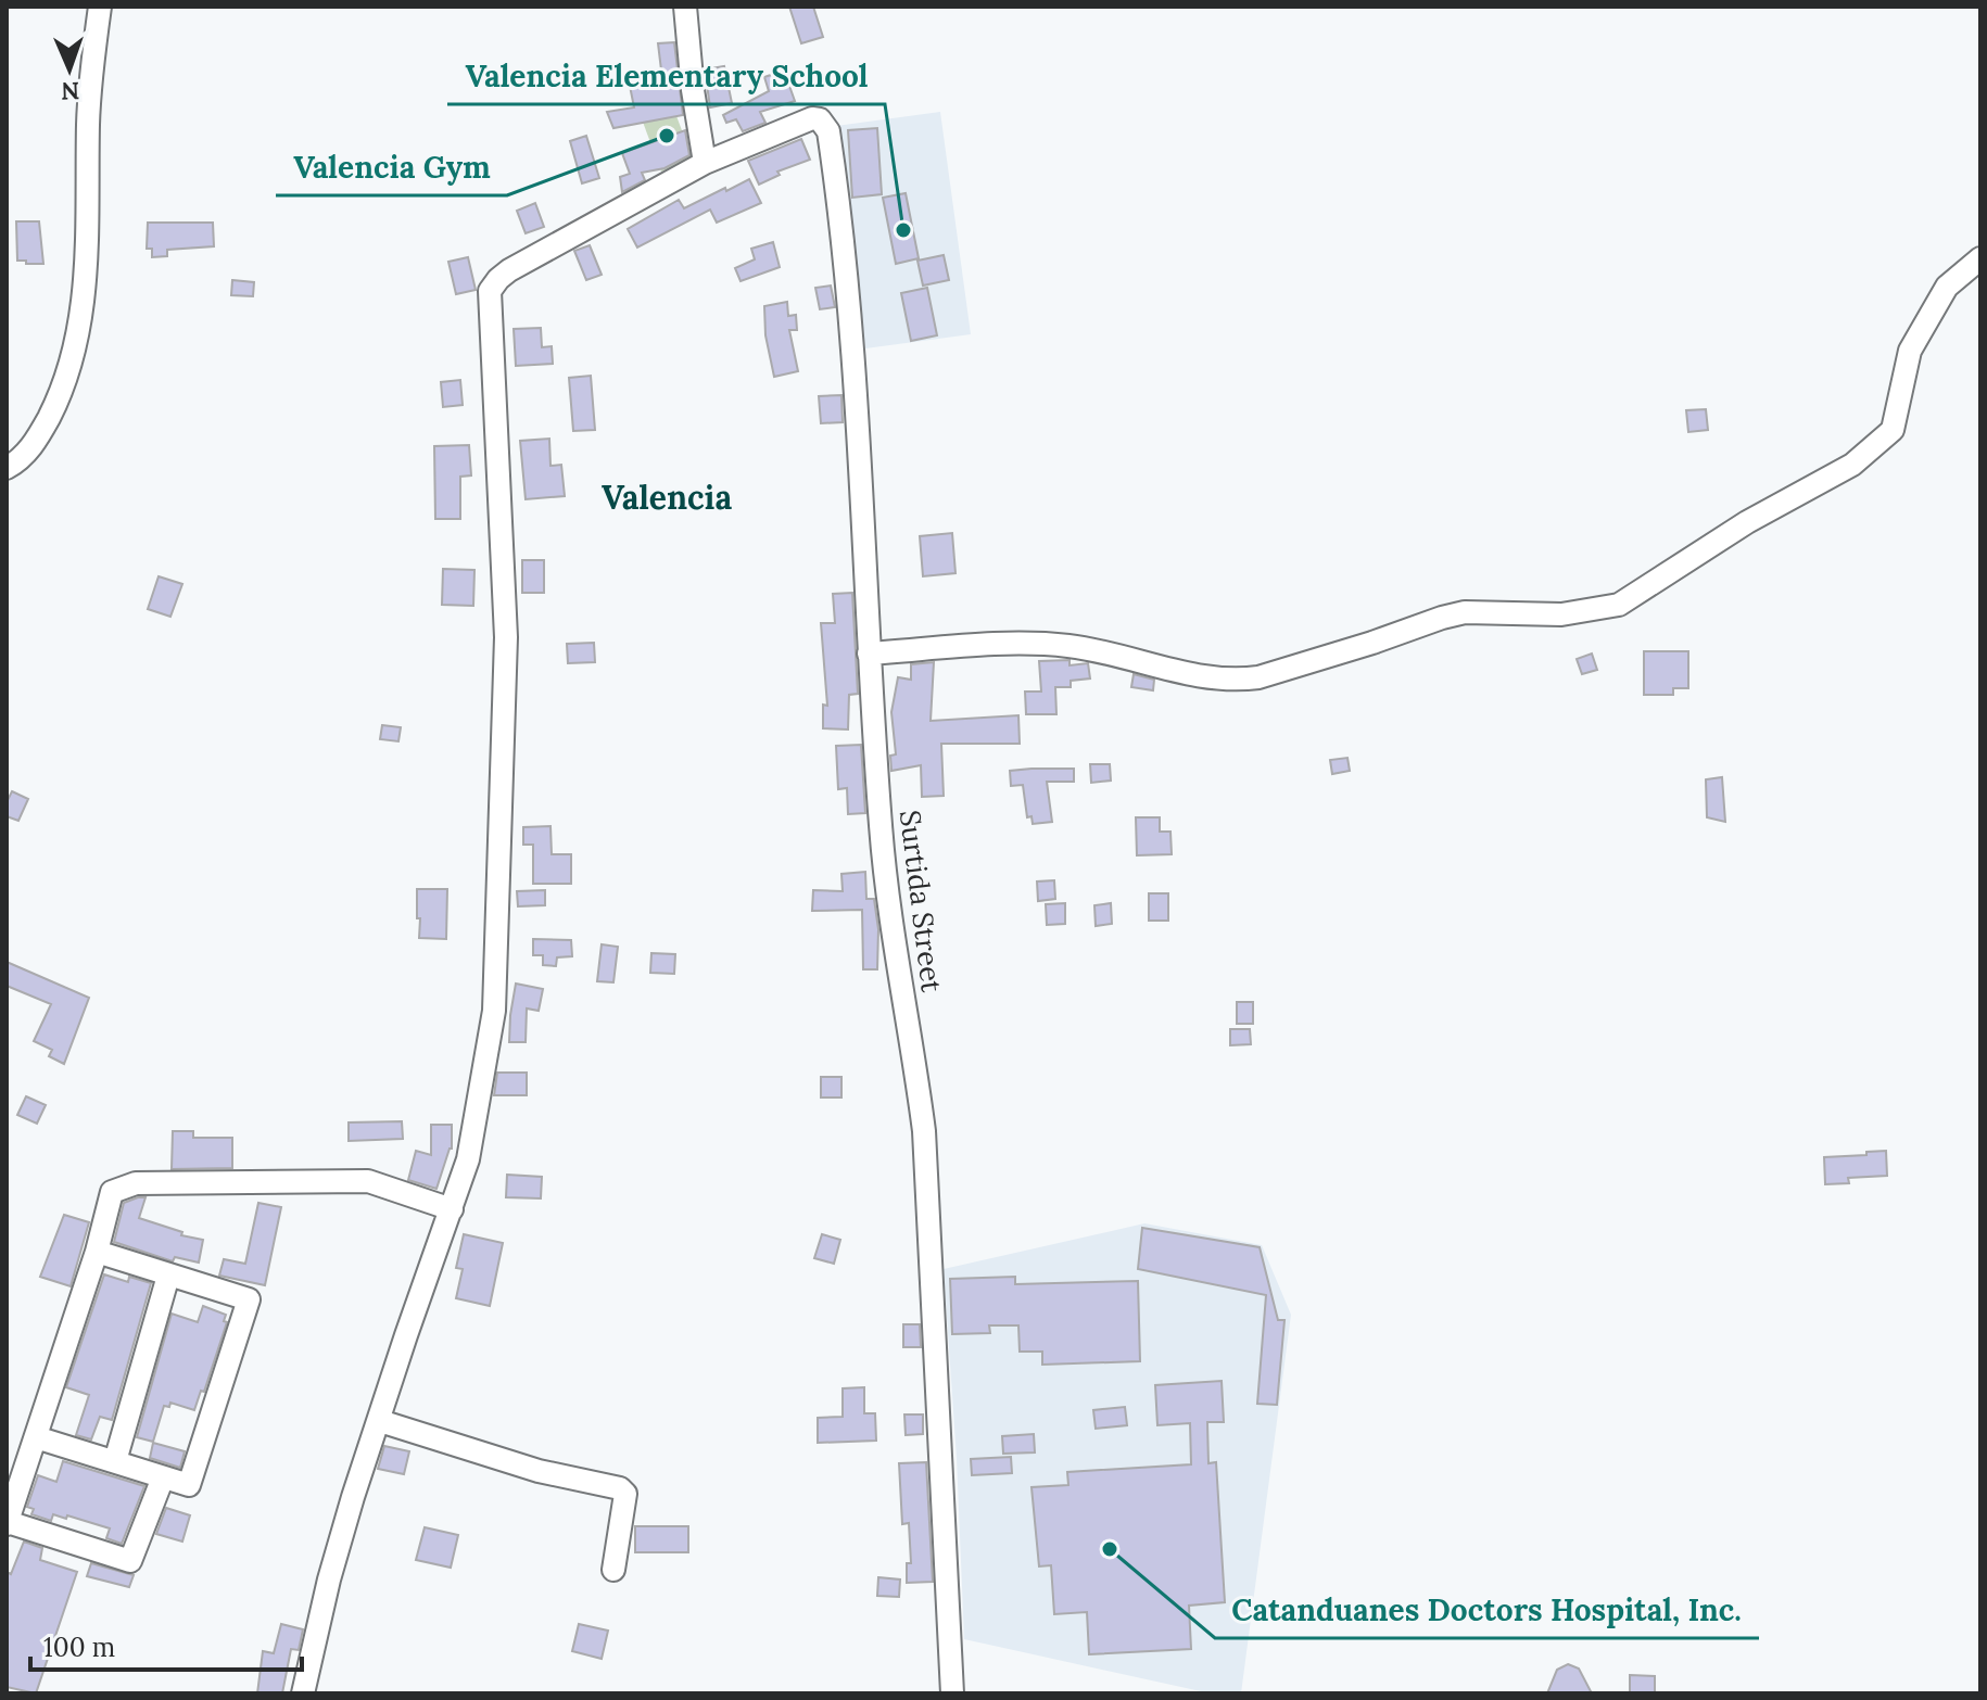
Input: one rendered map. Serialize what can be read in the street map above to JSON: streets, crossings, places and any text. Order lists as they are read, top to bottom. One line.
{"streets":{"street":["Surtida Street"]},"districts":["Valencia"],"places":["Valencia Gym","Valencia Elementary School","Catanduanes Doctors Hospital, Inc."],"scale_bar":"100 m","north":"bottom"}
